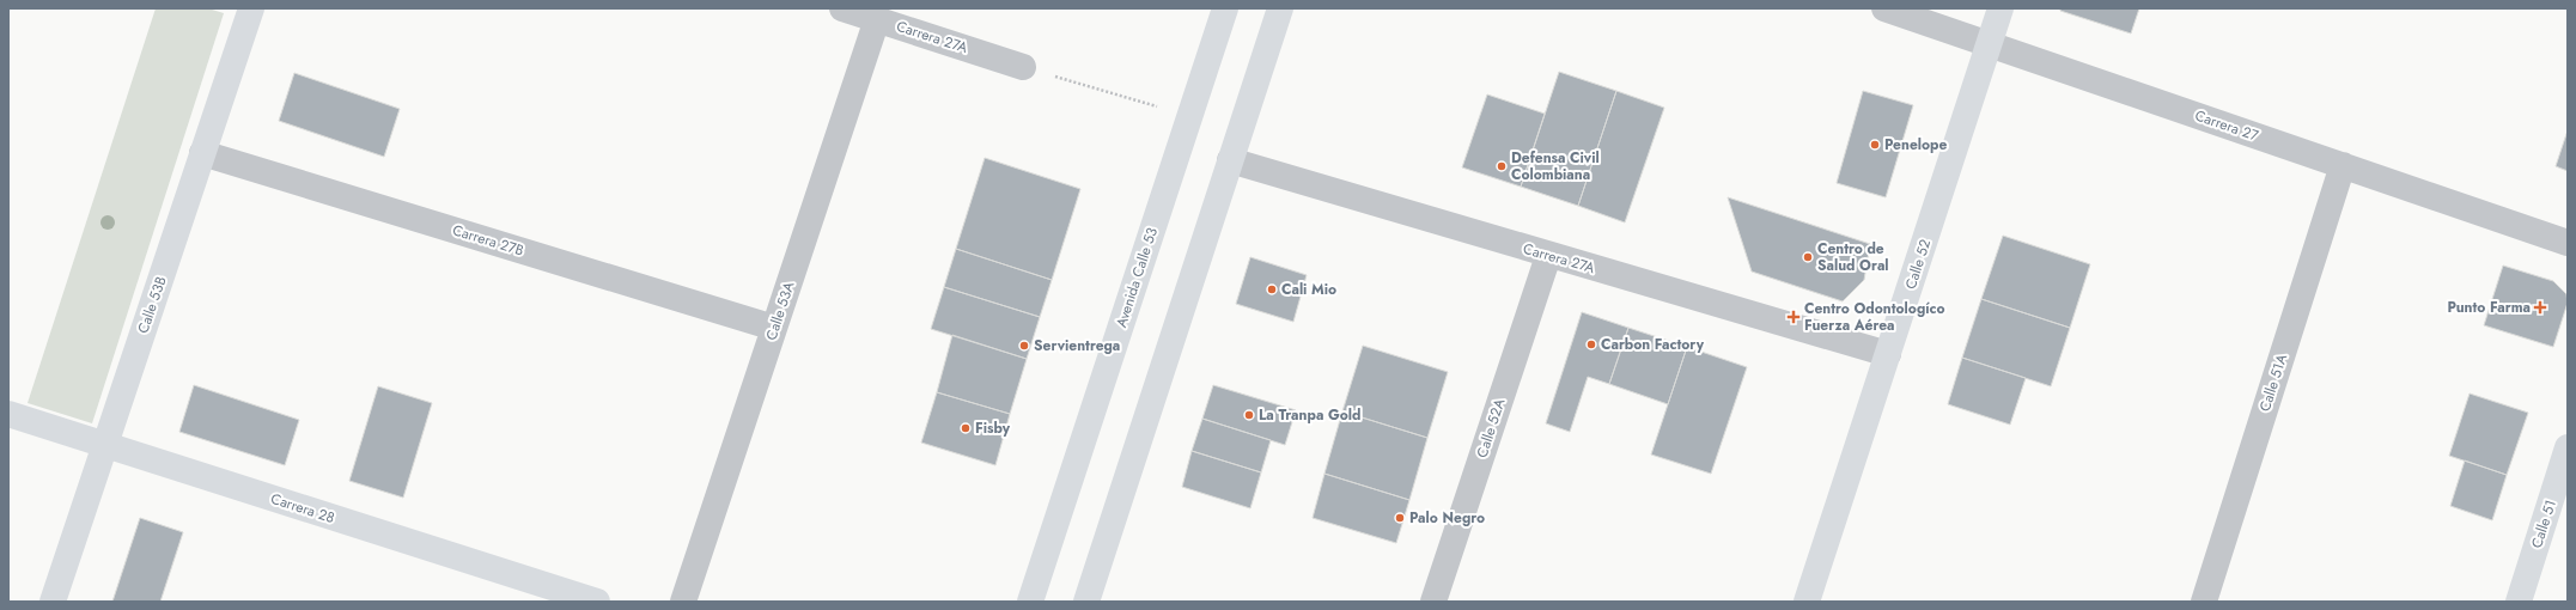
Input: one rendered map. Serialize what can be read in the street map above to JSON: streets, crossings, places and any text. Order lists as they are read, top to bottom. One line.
{"streets":{"street":["Carrera 27A","Carrera 27","Carrera 27B","Calle 52","Avenida Calle 53","Calle 53B","Calle 53A","Calle 51A","Calle 52A","Carrera 28","Calle 51"]},"crossings":[["Carrera 27A","Calle 52"],["Carrera 27A","Calle 53A"],["Carrera 27A","Calle 52A"],["Carrera 27","Calle 52"],["Carrera 27","Calle 51A"],["Carrera 27B","Calle 53B"],["Carrera 27B","Calle 53A"],["Calle 53B","Carrera 28"]],"places":{"other":["Penelope","Defensa Civil Colombiana","Centro de Salud Oral","Cali Mio","Carbon Factory","Servientrega","La Tranpa Gold","Fisby","Palo Negro"],"health":["Punto Farma","Centro Odontologíco Fuerza Aérea"]}}
